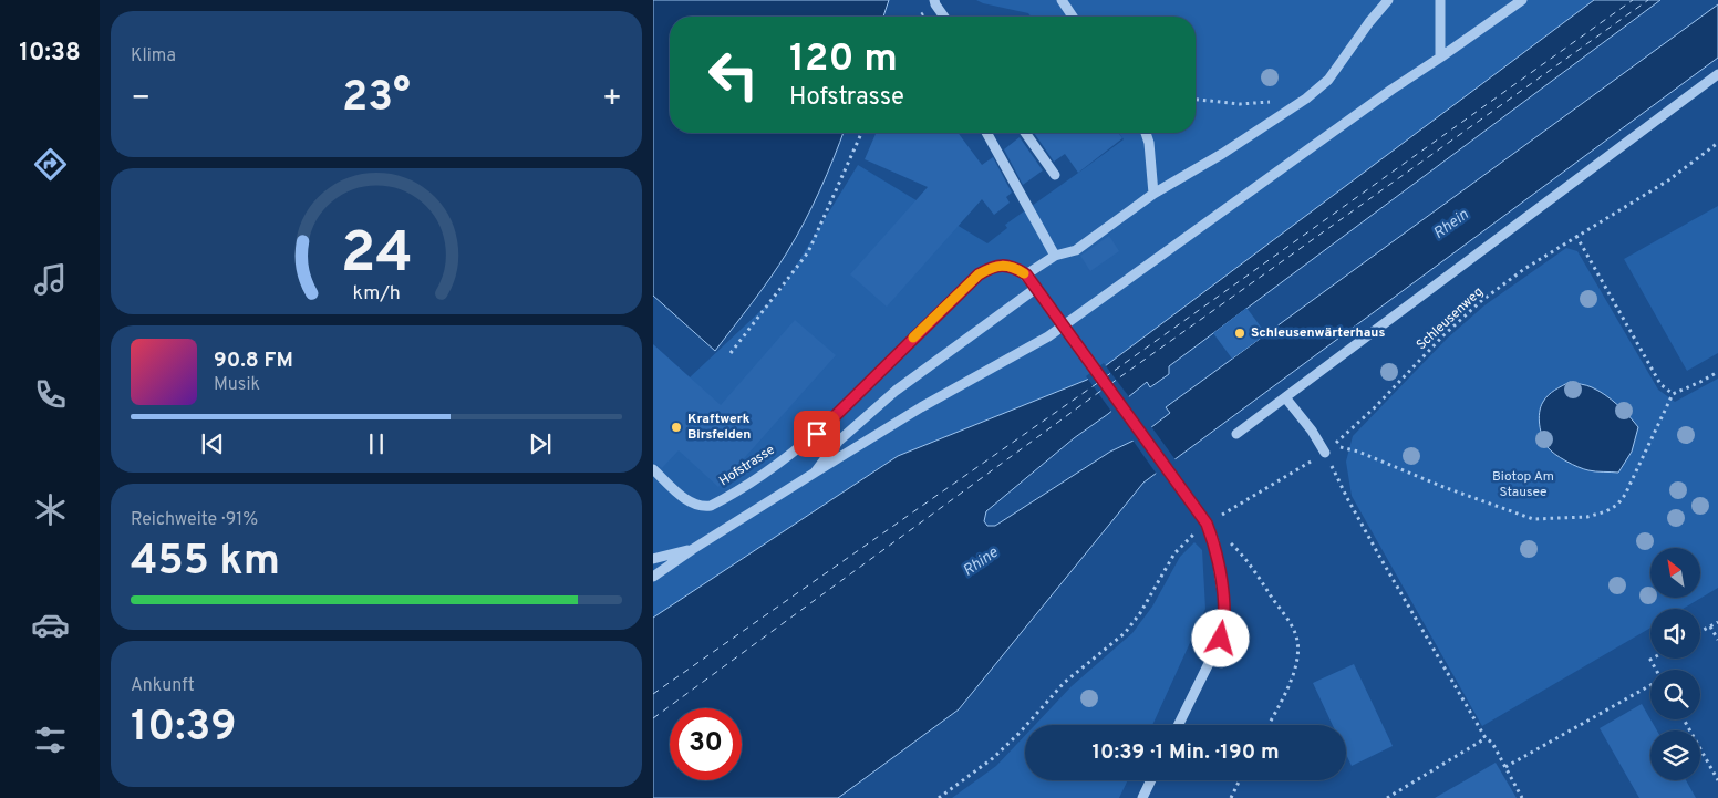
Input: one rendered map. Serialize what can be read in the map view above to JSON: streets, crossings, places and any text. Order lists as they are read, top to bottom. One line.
{"streets":{"street":["Hofstrasse"],"path":["Schleusenweg"]},"water":["Rhein","Rhine"],"parks":["Biotop Am Stausee"],"places":["Schleusenwärterhaus","Kraftwerk Birsfelden"],"north":"top left","page":{"tabs":"10:38","tile":["Klima",["Reichweite · 91%","455 km"],["Ankunft","10:39"]],"turn":["120 m","Hofstrasse"],"heat":["−","23°","+"],"song":["90.8 FM","Musik"],"limit":"30","trip":"10:39 · 1 Min. · 190 m","gauge":["24","km/h"]}}
